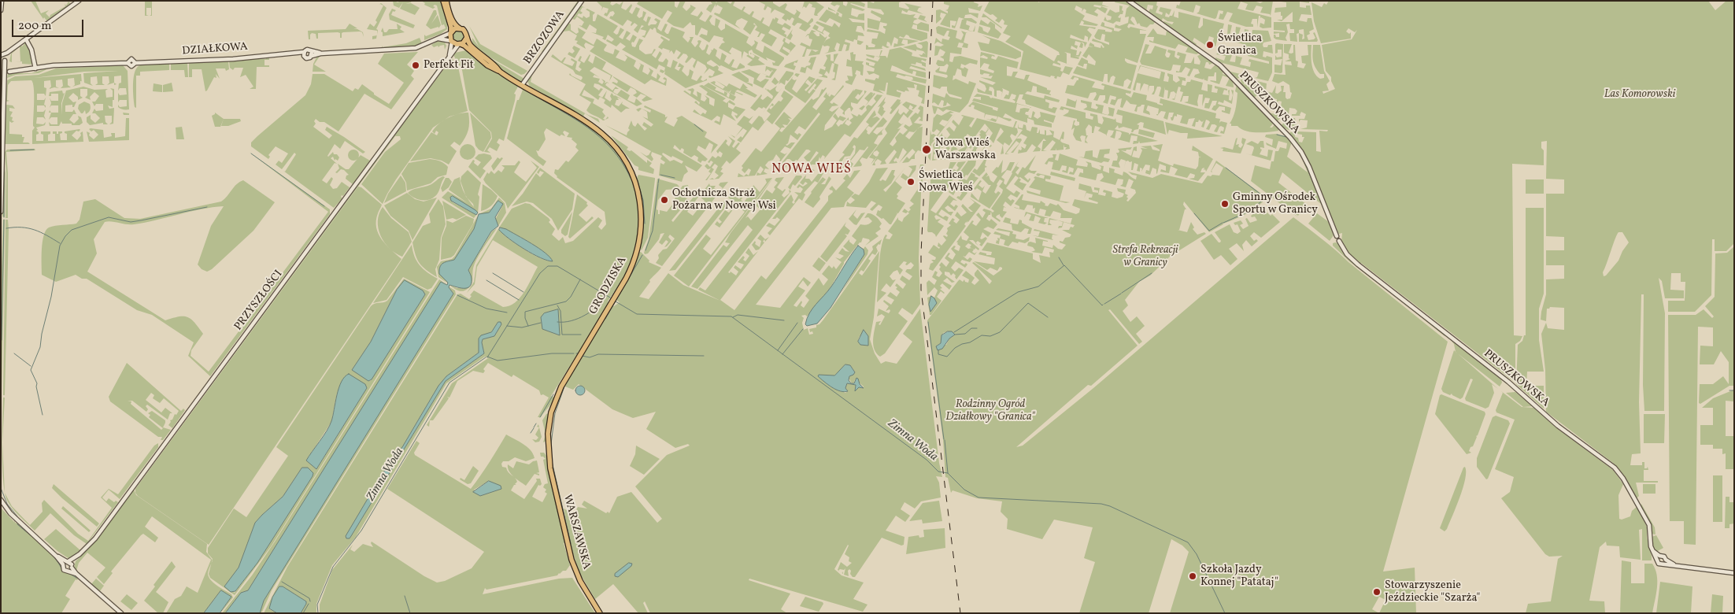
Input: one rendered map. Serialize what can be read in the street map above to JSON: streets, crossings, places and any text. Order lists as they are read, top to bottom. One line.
{"streets":{"main road":["GRODZISKA","WARSZAWSKA"],"street":["BRZOZOWA","DZIAŁKOWA","PRUSZKOWSKA","PRZYSZŁOŚCI"]},"crossings":[["BRZOZOWA","GRODZISKA"],["DZIAŁKOWA","GRODZISKA"],["DZIAŁKOWA","PRZYSZŁOŚCI"],["GRODZISKA","PRZYSZŁOŚCI"],["GRODZISKA","WARSZAWSKA"]],"districts":["NOWA WIEŚ"],"water":["Zimna Woda"],"parks":["Las Komorowski","Strefa Rekreacji w Granicy","Rodzinny Ogród Działkowy \"Granica\""],"places":["Świetlica Granica","Perfekt Fit","Nowa Wieś Warszawska","Świetlica Nowa Wieś","Ochotnicza Straż Pożarna w Nowej Wsi","Gminny Ośrodek Sportu w Granicy","Szkoła Jazdy Konnej \"Patataj\"","Stowarzyszenie Jeździeckie \"Szarża\""],"scale_bar":"200 m"}
